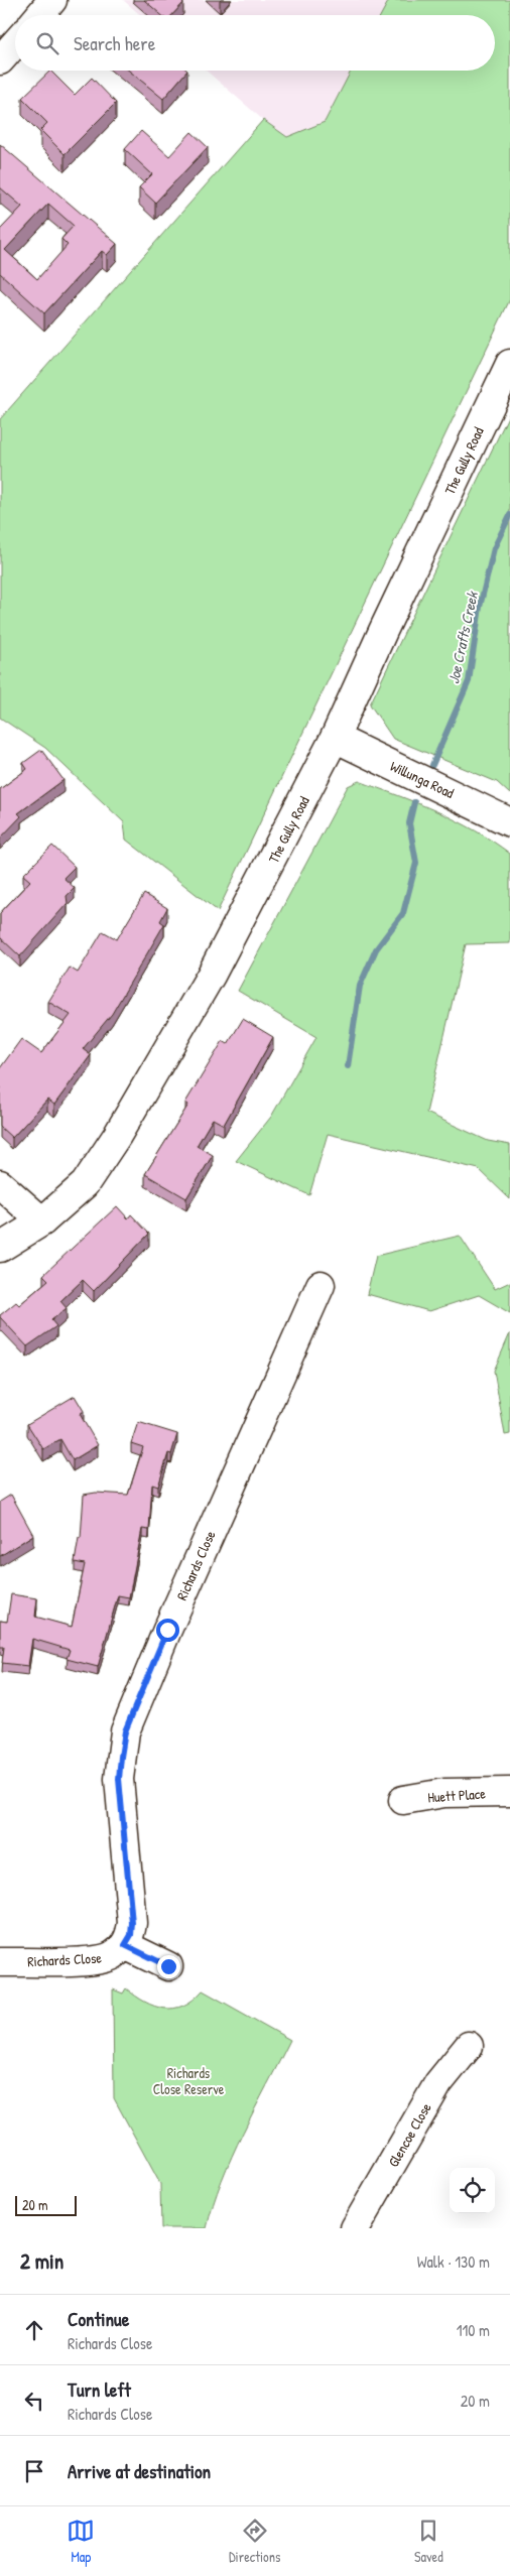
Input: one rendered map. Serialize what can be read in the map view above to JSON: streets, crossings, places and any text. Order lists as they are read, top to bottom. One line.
{"streets":{"street":["The Gully Road","Willunga Road","Richards Close","Huett Place","Glencoe Close"]},"crossings":[["The Gully Road","Willunga Road"]],"water":["Joe Crafts Creek"],"parks":["Richards Close Reserve"],"scale_bar":"20 m","page":{"search":"Search here","scale":"20 m","heading":["2 min","Walk · 130 m"],"list":[["Continue","Richards Close","110 m"],["Turn left","Richards Close","20 m"],"Arrive at destination"],"nav":["Map","Directions","Saved"]}}
